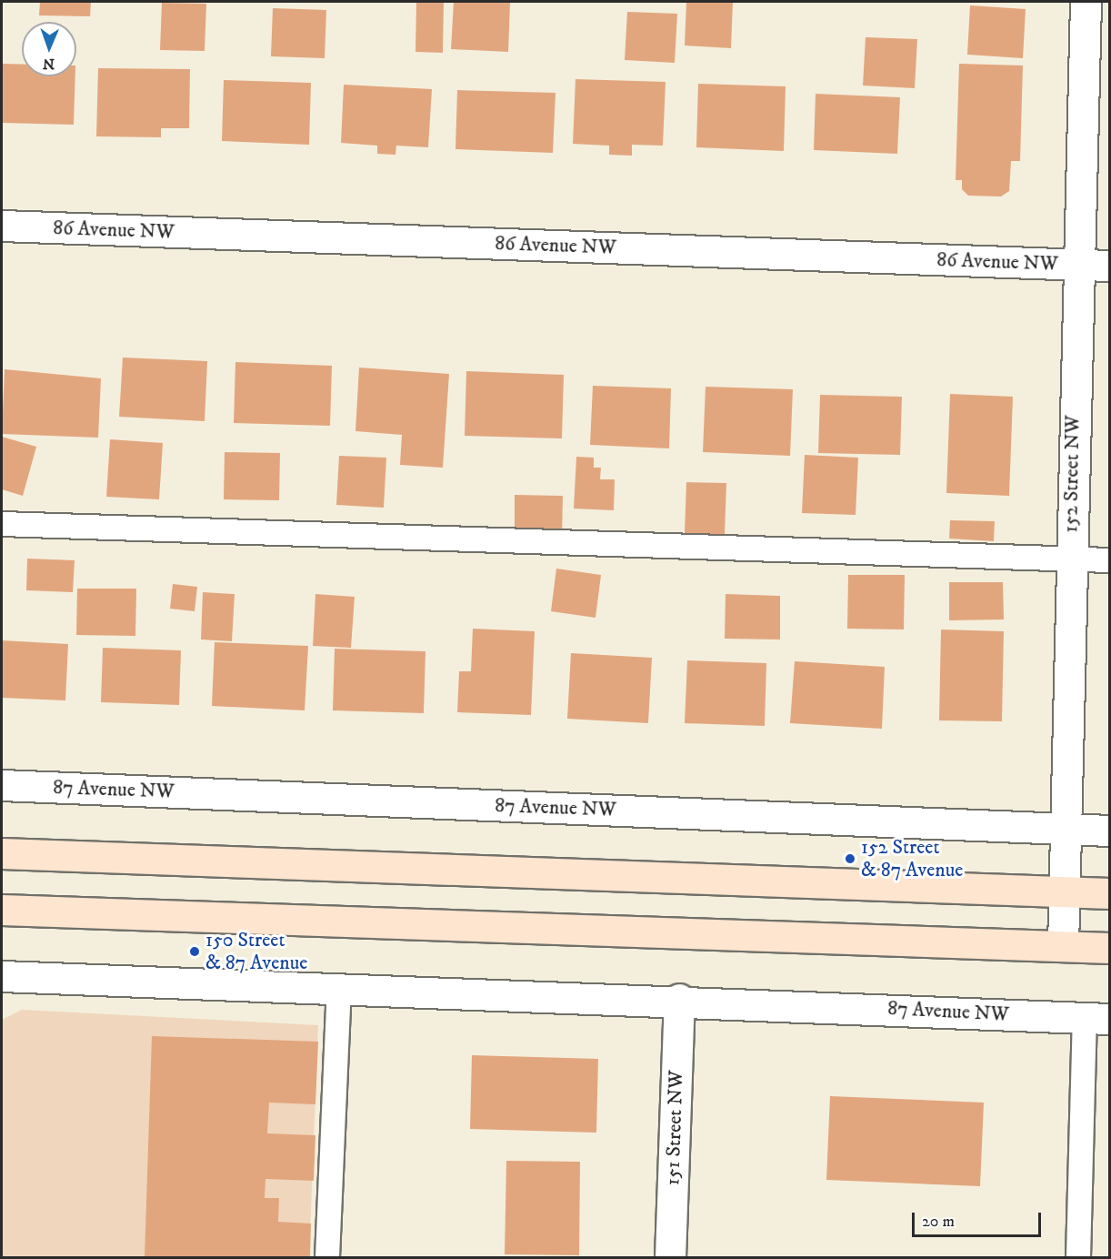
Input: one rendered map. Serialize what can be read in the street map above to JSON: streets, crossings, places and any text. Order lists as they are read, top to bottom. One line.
{"streets":{"street":["86 Avenue NW","152 Street NW","87 Avenue NW","151 Street NW"]},"crossings":[["86 Avenue NW","152 Street NW"],["152 Street NW","87 Avenue NW"],["87 Avenue NW","151 Street NW"]],"places":["152 Street & 87 Avenue","150 Street & 87 Avenue"],"scale_bar":"20 m","north":"bottom"}
